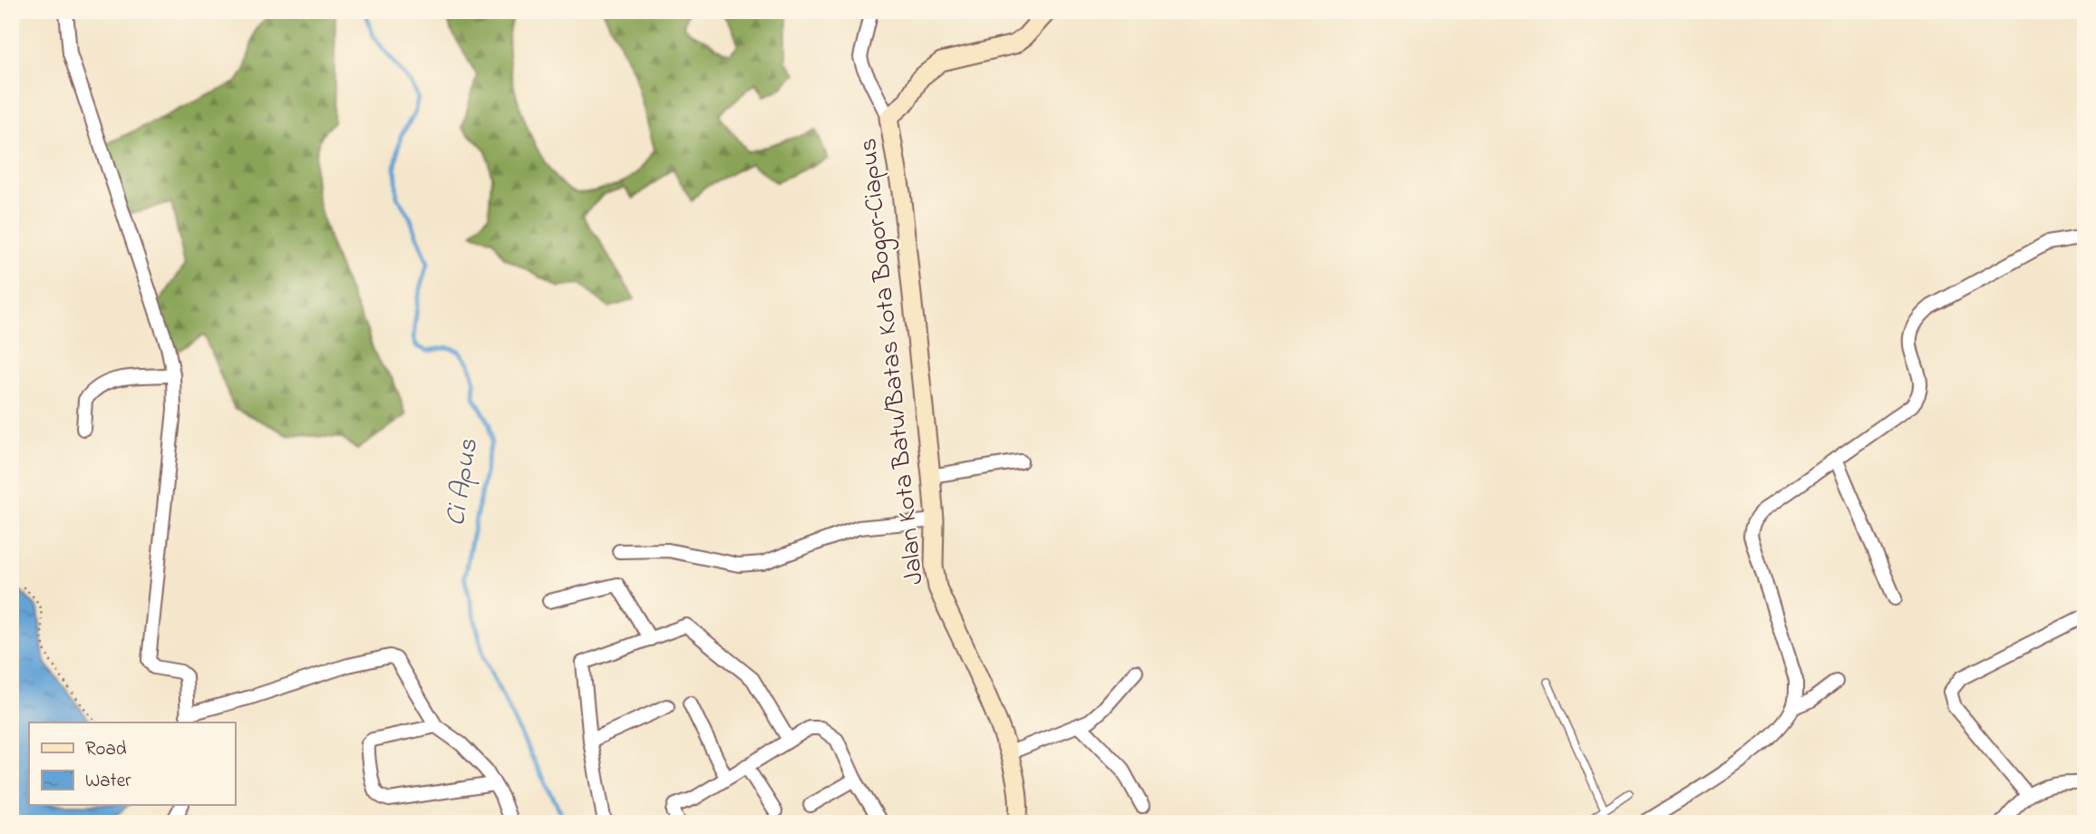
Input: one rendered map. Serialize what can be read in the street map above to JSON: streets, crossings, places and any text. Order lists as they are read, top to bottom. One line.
{"streets":{"main road":["Jalan Kota Batu/Batas Kota Bogor–Ciapus"]},"water":["Ci Apus"],"legend":["Road","Water"]}
